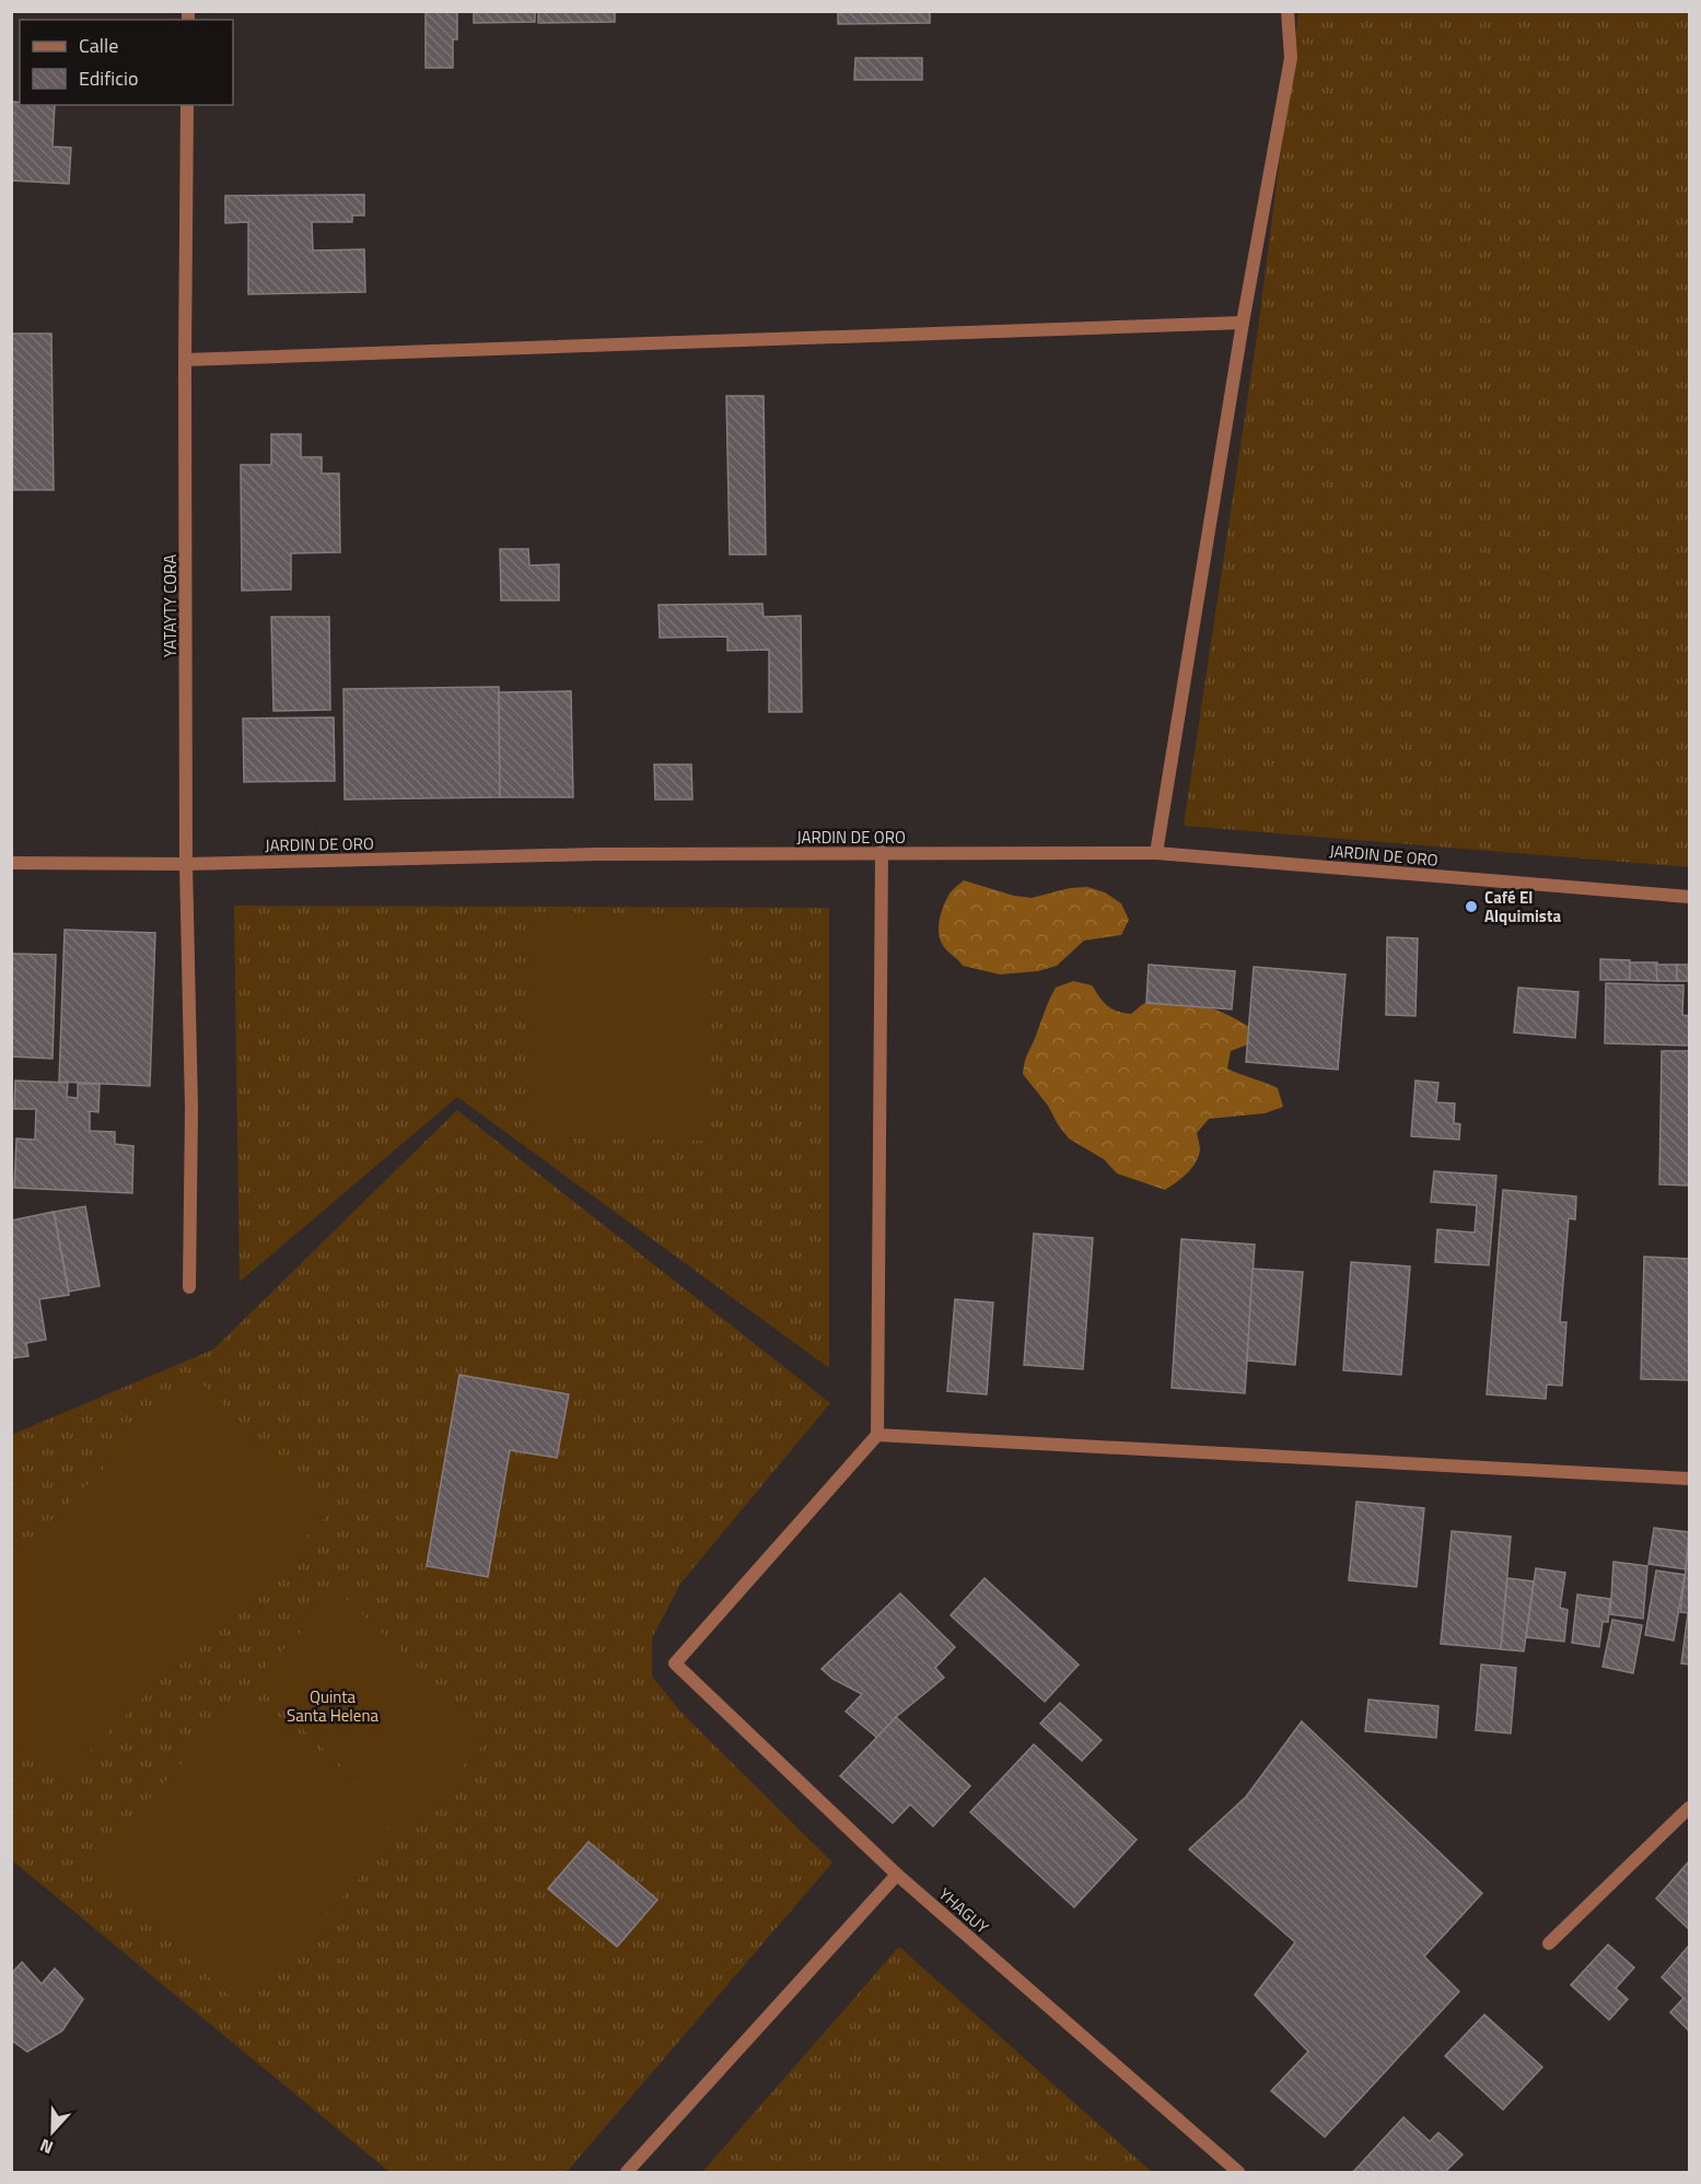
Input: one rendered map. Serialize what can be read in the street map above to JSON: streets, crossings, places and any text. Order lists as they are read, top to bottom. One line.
{"streets":{"street":["YATAYTY CORA","JARDIN DE ORO","YHAGUY"]},"crossings":[["YATAYTY CORA","JARDIN DE ORO"]],"parks":["Quinta Santa Helena"],"places":["Café El Alquimista"],"legend":["Calle","Edificio"],"north":"bottom"}
